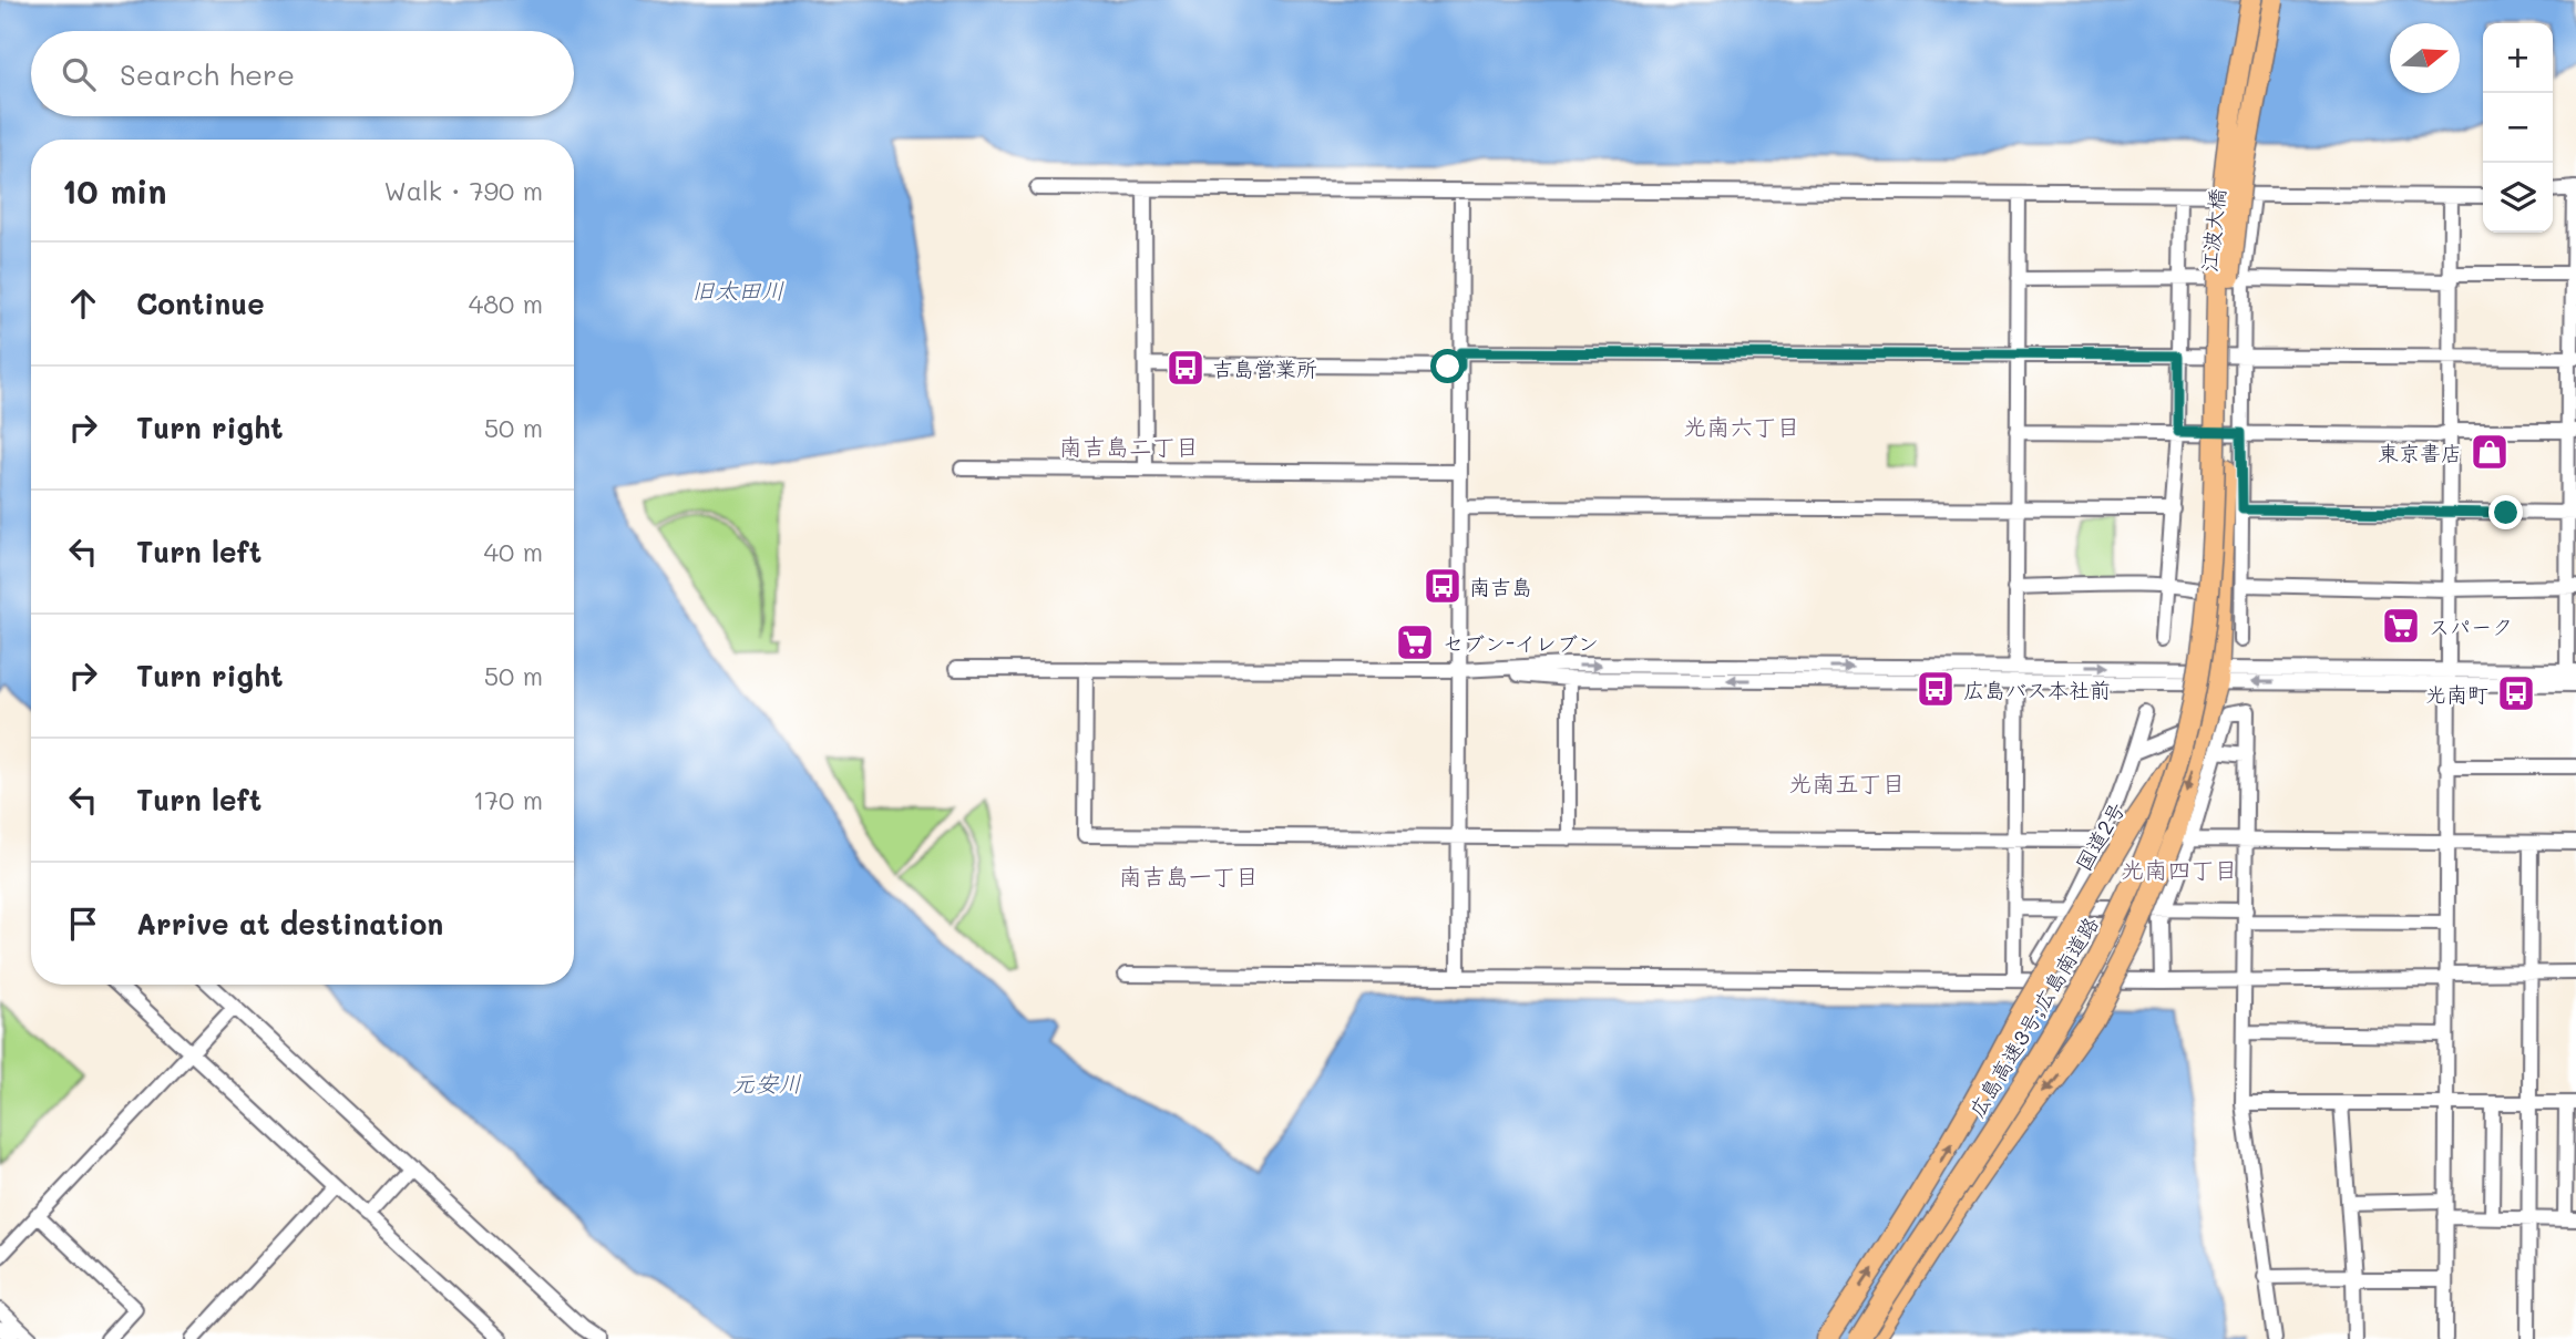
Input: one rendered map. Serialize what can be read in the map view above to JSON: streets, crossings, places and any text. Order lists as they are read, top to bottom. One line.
{"streets":{"highway":["江波大橋","国道2号","広島高速3号;広島南道路"]},"crossings":[["江波大橋","国道2号"]],"districts":["光南六丁目","南吉島二丁目","光南五丁目","光南四丁目","南吉島一丁目"],"water":["旧太田川","元安川"],"places":{"bus stop":["吉島営業所","南吉島","広島バス本社前","光南町"],"shop":["東京書店"],"supermarket":["スパーク","セブン-イレブン"]},"north":"right","page":{"map_buttons":["+","−"],"search":"Search here","heading":["10 min","Walk · 790 m"],"list":[["Continue","480 m"],["Turn right","50 m"],["Turn left","40 m"],["Turn right","50 m"],["Turn left","170 m"],"Arrive at destination"]}}
